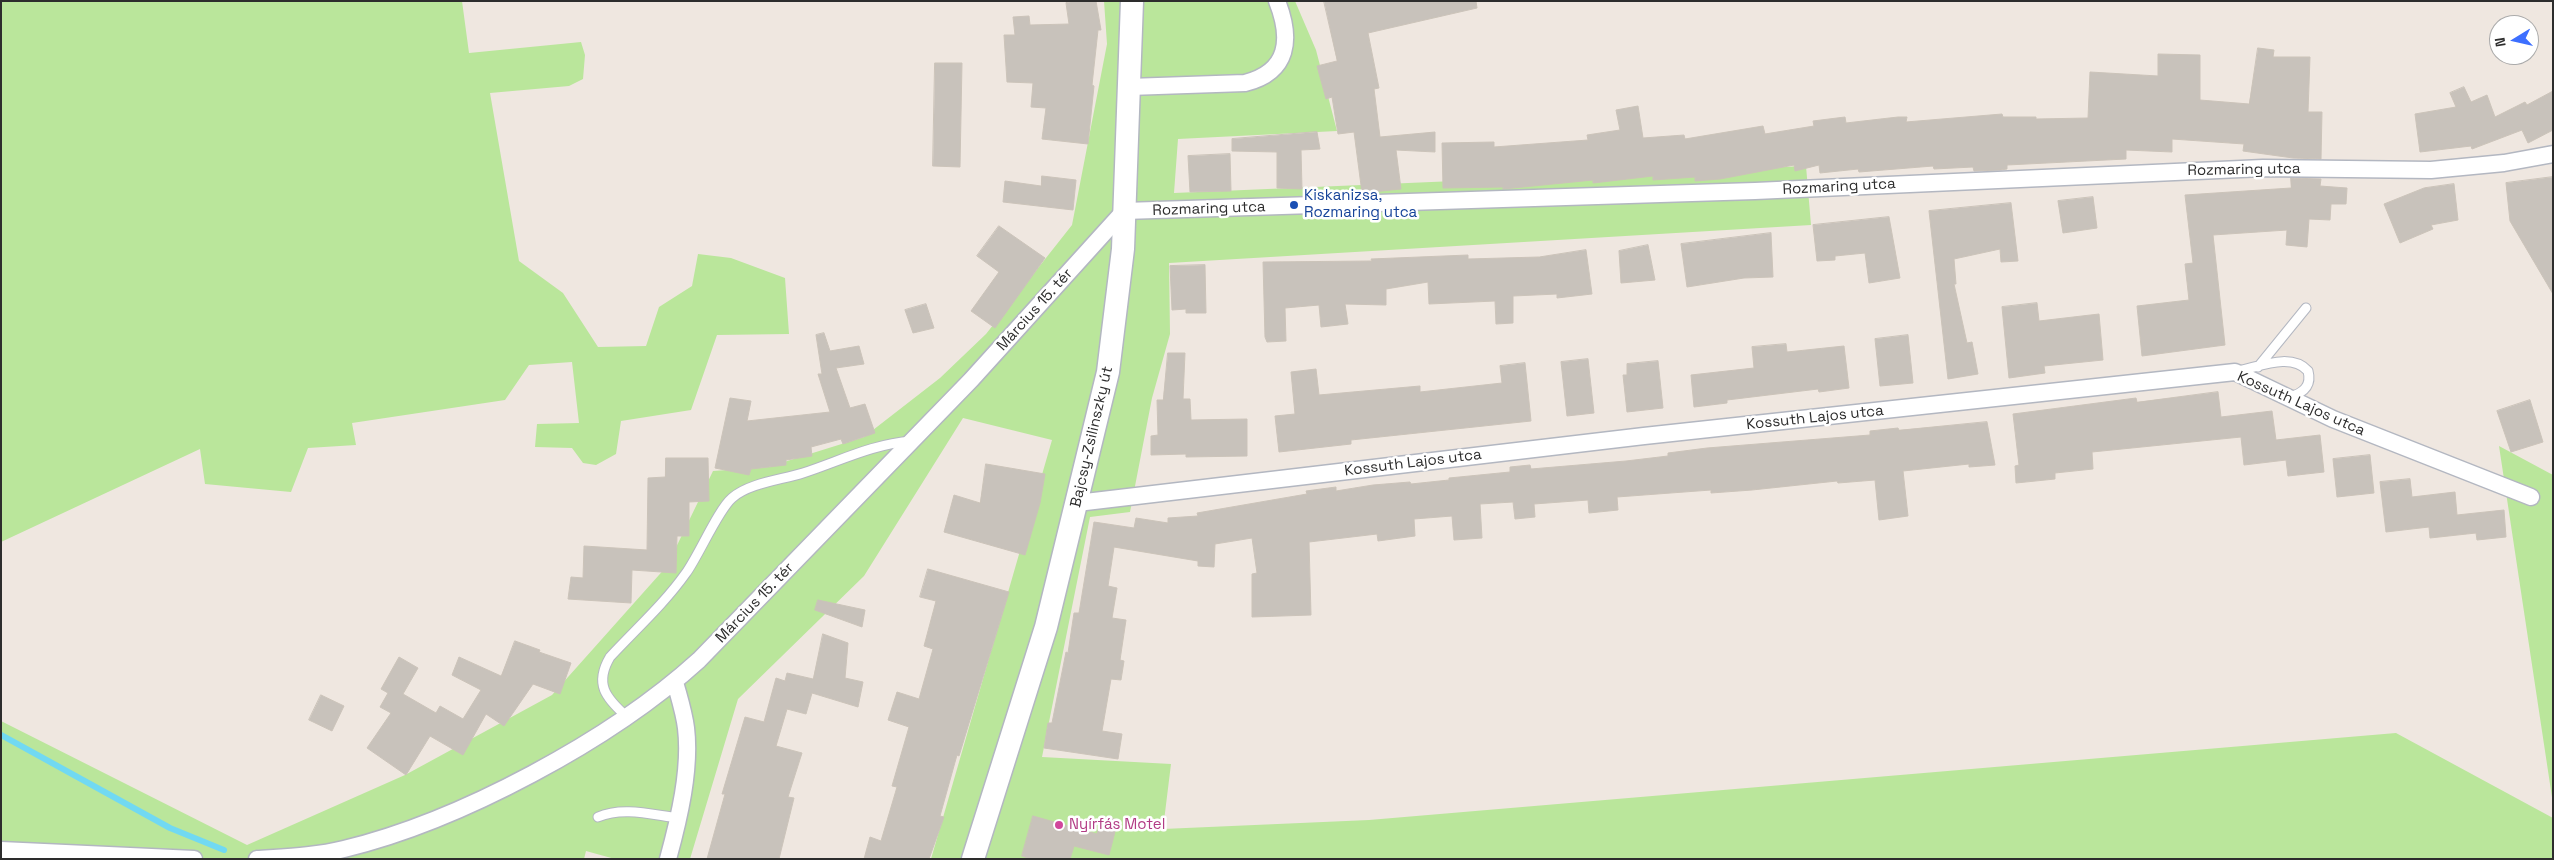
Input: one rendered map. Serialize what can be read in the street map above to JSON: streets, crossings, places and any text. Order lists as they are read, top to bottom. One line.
{"streets":{"main road":["Bajcsy-Zsilinszky út"],"street":["Rozmaring utca","Március 15. tér","Kossuth Lajos utca"]},"crossings":[["Rozmaring utca","Március 15. tér"],["Rozmaring utca","Bajcsy-Zsilinszky út"],["Március 15. tér","Bajcsy-Zsilinszky út"],["Kossuth Lajos utca","Bajcsy-Zsilinszky út"]],"places":["Kiskanizsa, Rozmaring utca","Nyírfás Motel"],"north":"left"}
